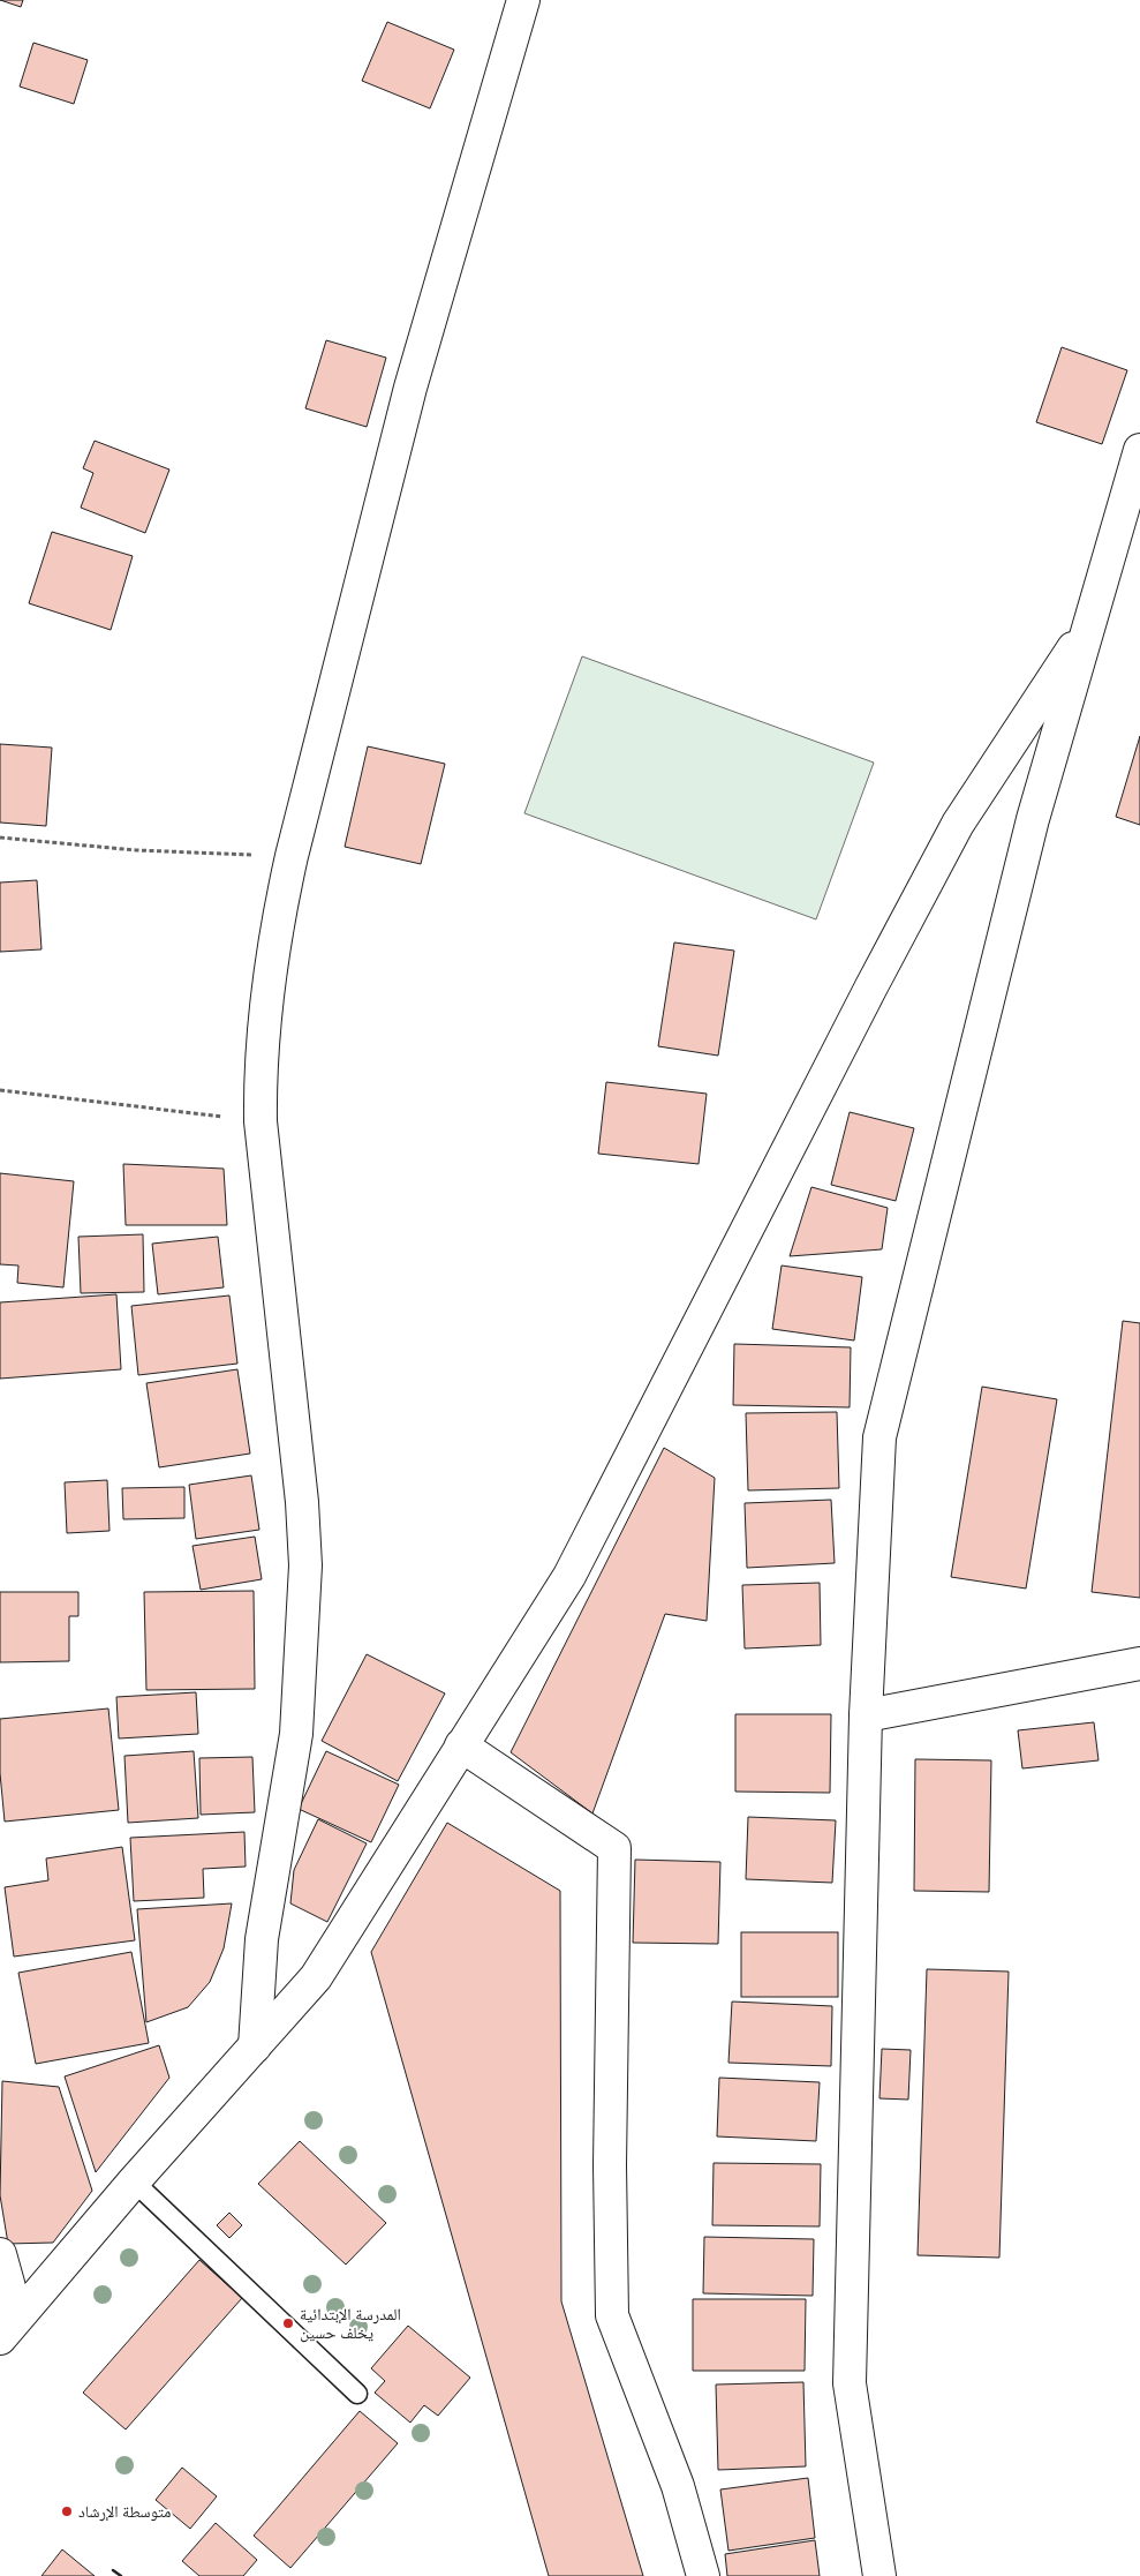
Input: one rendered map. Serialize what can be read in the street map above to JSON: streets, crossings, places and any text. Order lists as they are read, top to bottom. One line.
{"places":["المدرسة الإبتدائية يخلف حسين","متوسطة الإرشاد"]}
